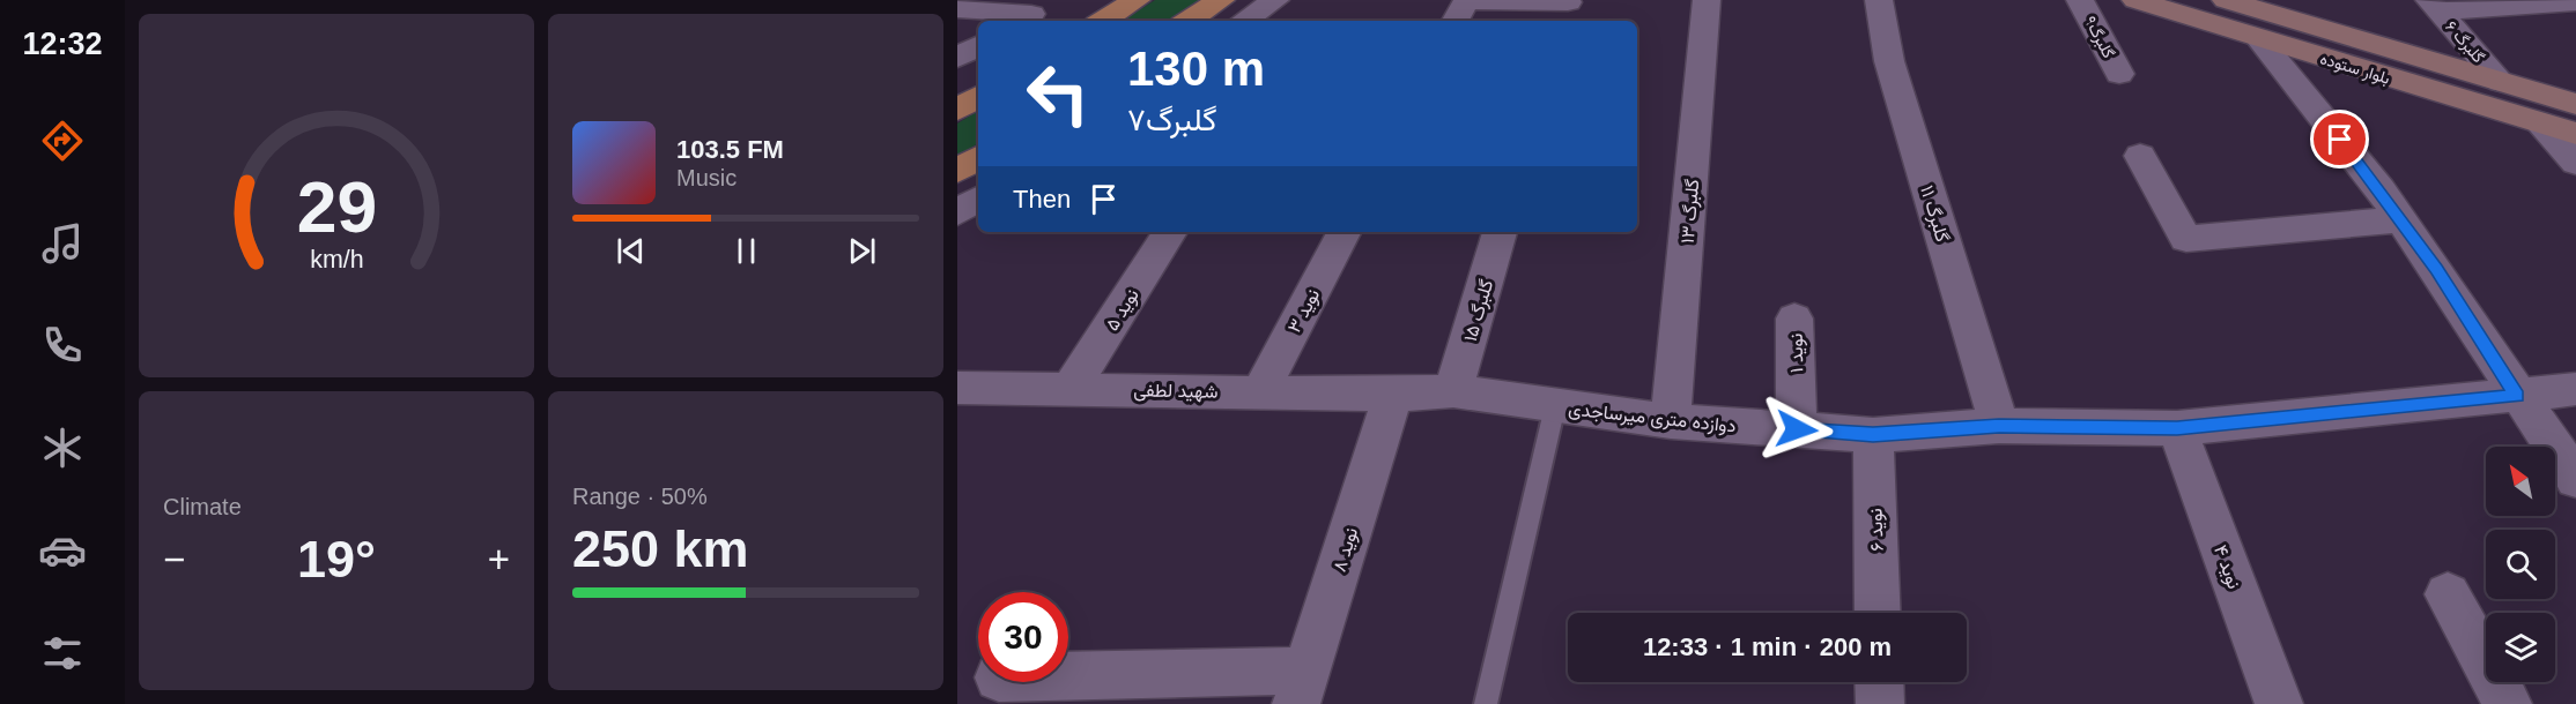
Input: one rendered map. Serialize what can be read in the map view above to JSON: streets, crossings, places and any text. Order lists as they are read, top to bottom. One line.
{"streets":{"main road":["بلوار ستوده"],"street":["گلبرگ۹","گلبرگ ۶","گلبرگ ۱۳","گلبرگ ۱۱","نوید ۵","نوید ۳","گلبرگ ۱۵","نوید ۱","شهید لطفی","دوازده متری میرساجدی","نوید ۶","نوید ۸","نوید ۴"]},"crossings":[["گلبرگ ۶","بلوار ستوده"],["گلبرگ ۱۳","دوازده متری میرساجدی"],["گلبرگ ۱۱","دوازده متری میرساجدی"],["نوید ۵","شهید لطفی"],["نوید ۳","شهید لطفی"],["گلبرگ ۱۵","دوازده متری میرساجدی"],["نوید ۱","دوازده متری میرساجدی"],["شهید لطفی","دوازده متری میرساجدی"],["شهید لطفی","نوید ۸"],["دوازده متری میرساجدی","نوید ۶"],["دوازده متری میرساجدی","نوید ۸"],["دوازده متری میرساجدی","نوید ۴"]],"north":"top left","page":{"tabs":"12:32","turn":["130 m","گلبرگ۷"],"song":["103.5 FM","Music"],"then":"Then","tile":["Climate",["Range · 50%","250 km"]],"heat":["−","19°","+"],"limit":"30","trip":"12:33 · 1 min · 200 m","gauge":["29","km/h"]}}
